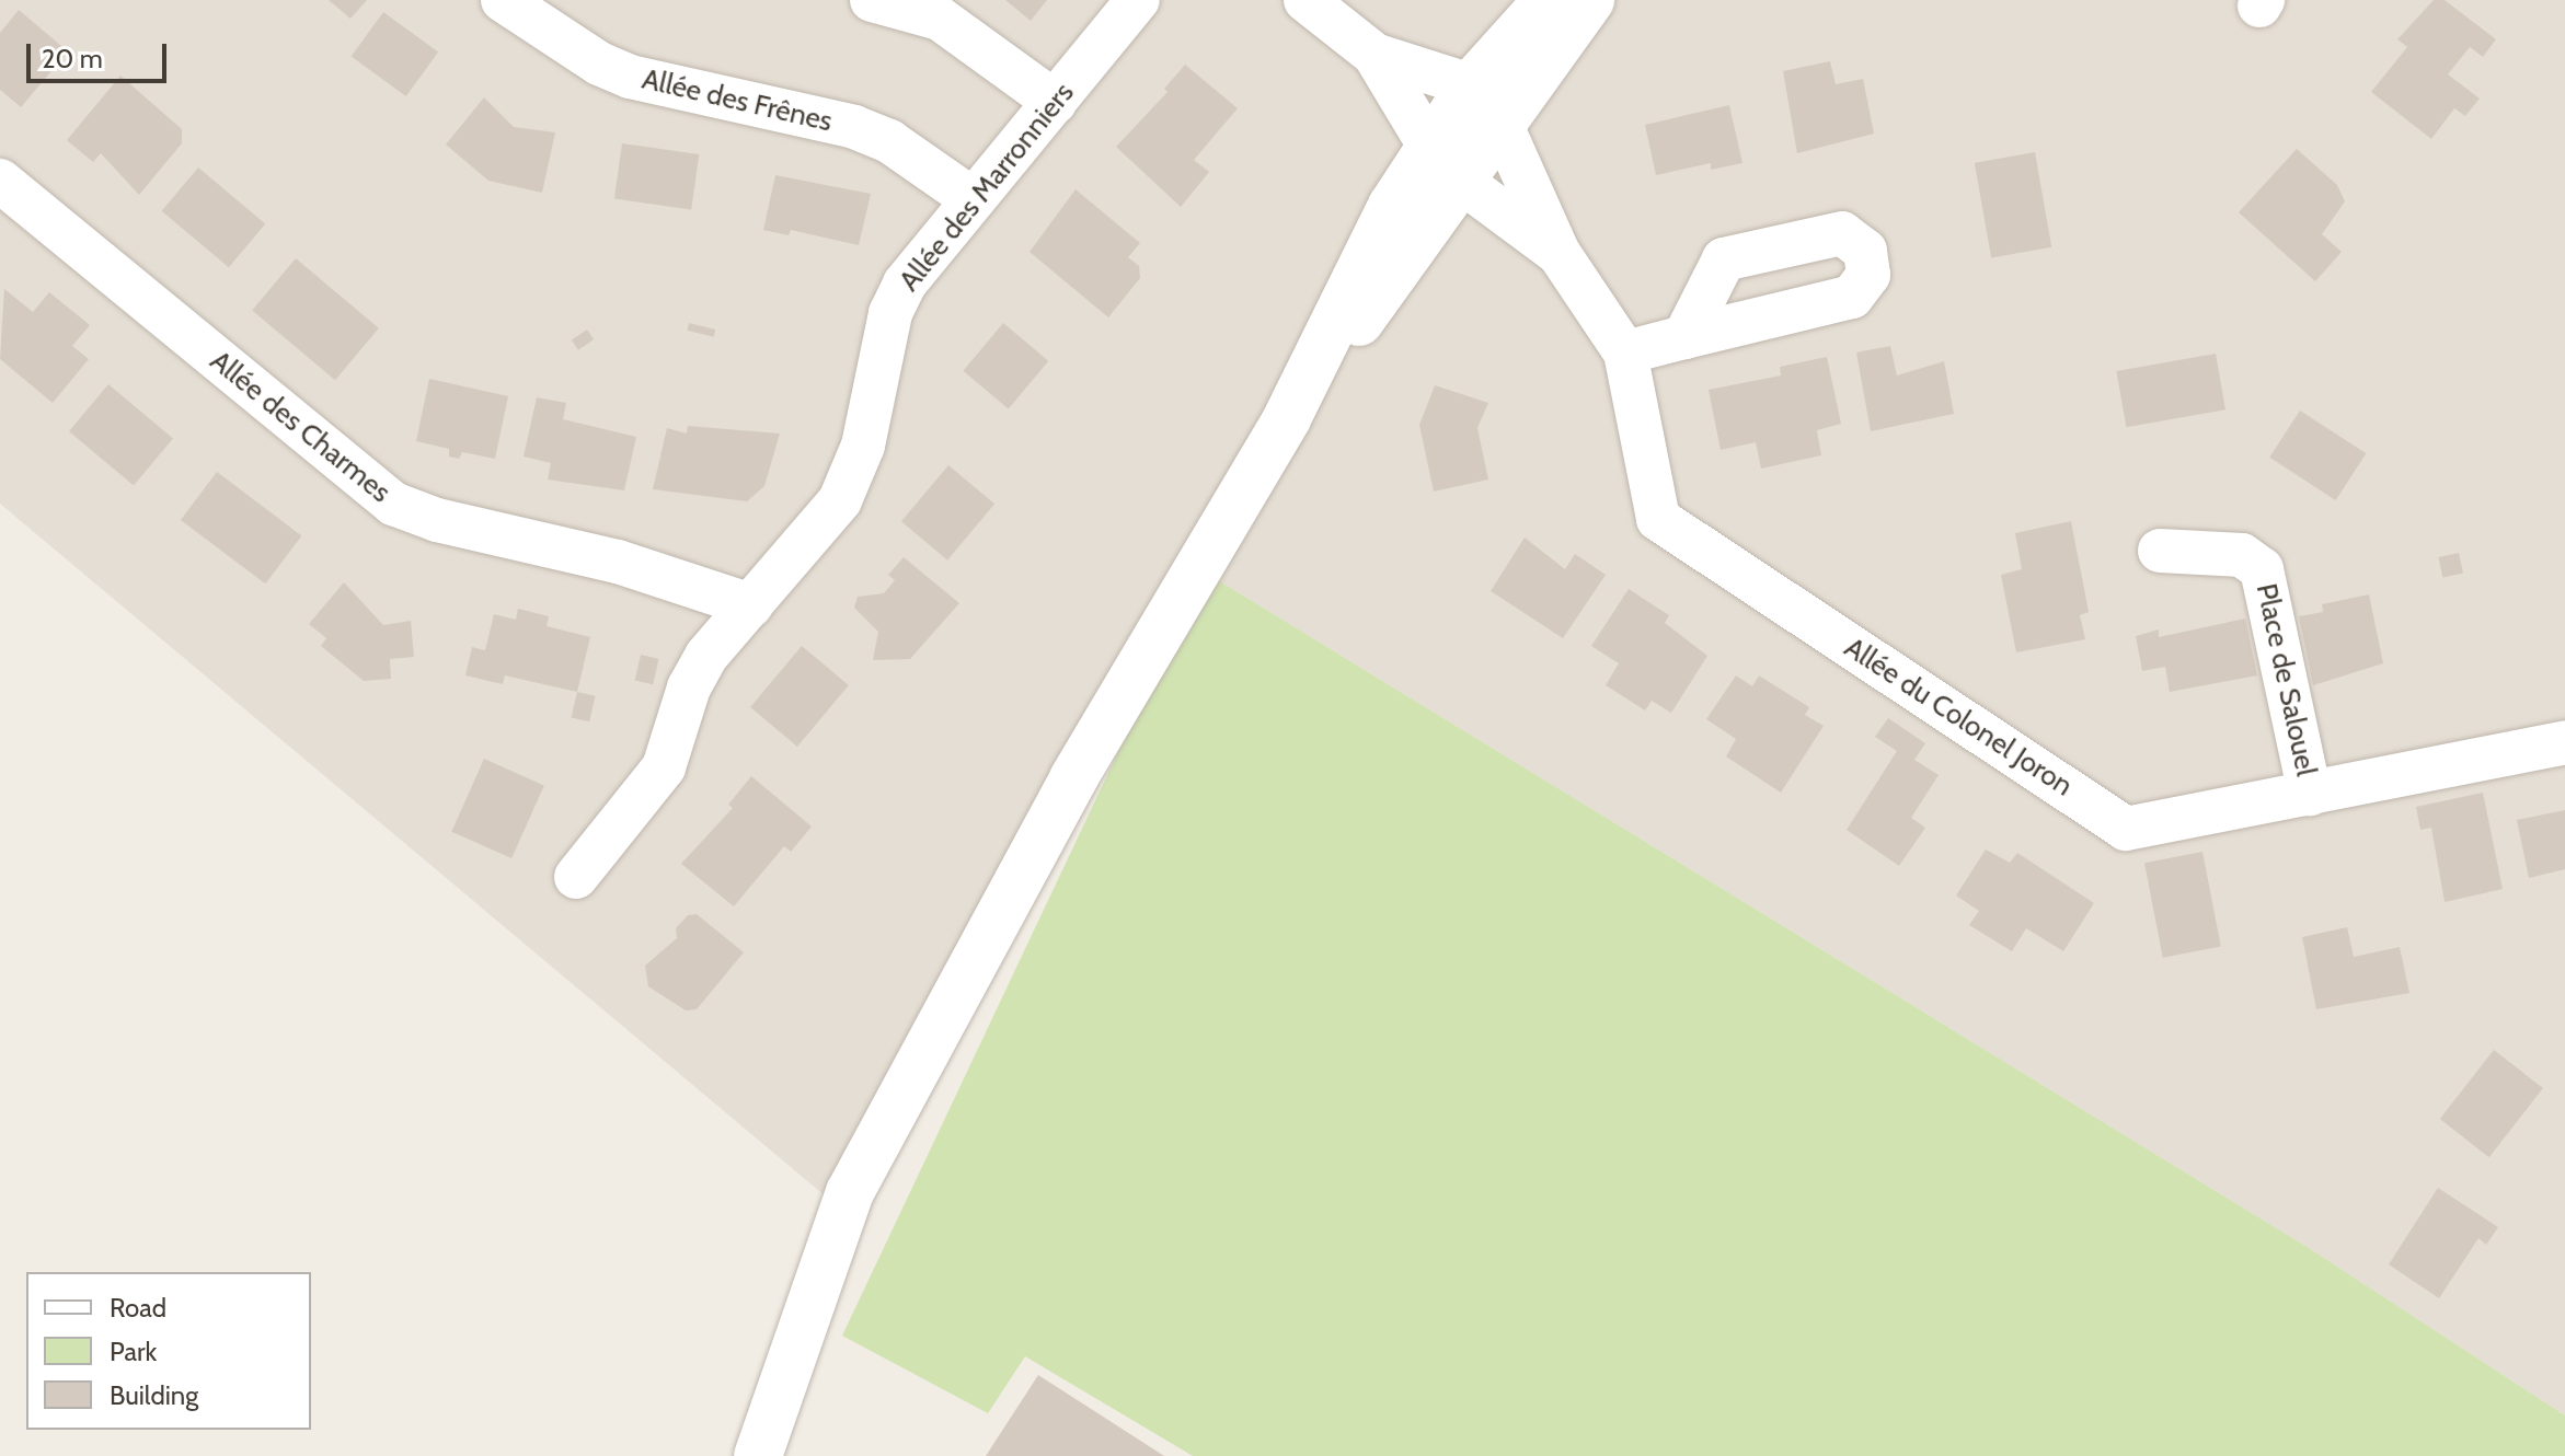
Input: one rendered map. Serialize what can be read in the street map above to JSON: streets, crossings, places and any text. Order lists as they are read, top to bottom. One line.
{"streets":{"street":["Allée des Frênes","Allée des Marronniers","Allée des Charmes","Place de Salouel","Allée du Colonel Joron"]},"crossings":[["Allée des Frênes","Allée des Marronniers"],["Allée des Marronniers","Allée des Charmes"],["Place de Salouel","Allée du Colonel Joron"]],"legend":["Road","Park","Building"],"scale_bar":"20 m"}
